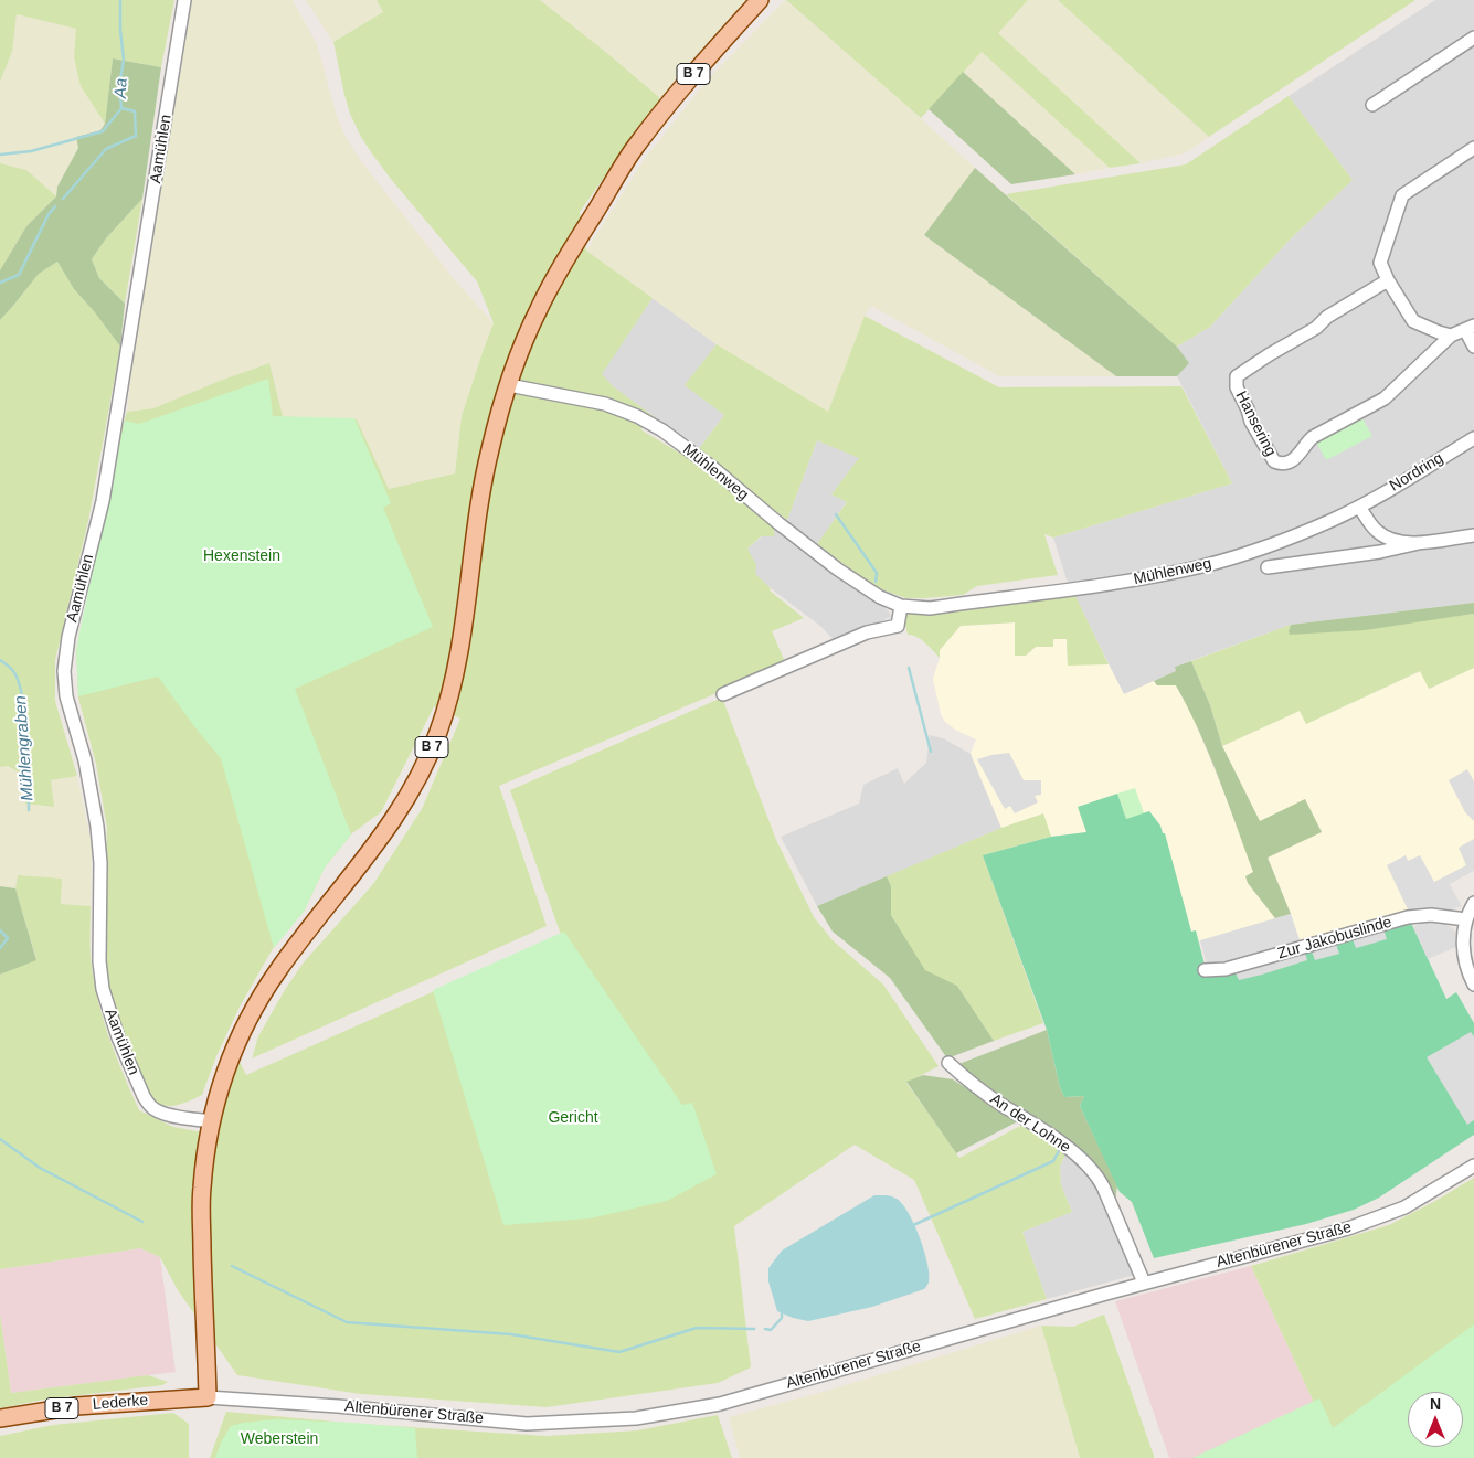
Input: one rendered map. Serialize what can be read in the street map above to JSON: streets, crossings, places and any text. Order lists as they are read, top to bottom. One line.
{"streets":{"main road":["B 7","Lederke"],"street":["Aamühlen","Hansering","Mühlenweg","Nordring","Zur Jakobuslinde","An der Lohne","Altenbürener Straße"]},"crossings":[["B 7","Aamühlen"],["B 7","Mühlenweg"],["B 7","Altenbürener Straße"],["B 7","Lederke"],["Mühlenweg","Nordring"],["An der Lohne","Altenbürener Straße"],["Altenbürener Straße","Lederke"]],"water":["Aa","Mühlengraben"],"parks":["Hexenstein","Gericht","Weberstein"],"north":"top"}
